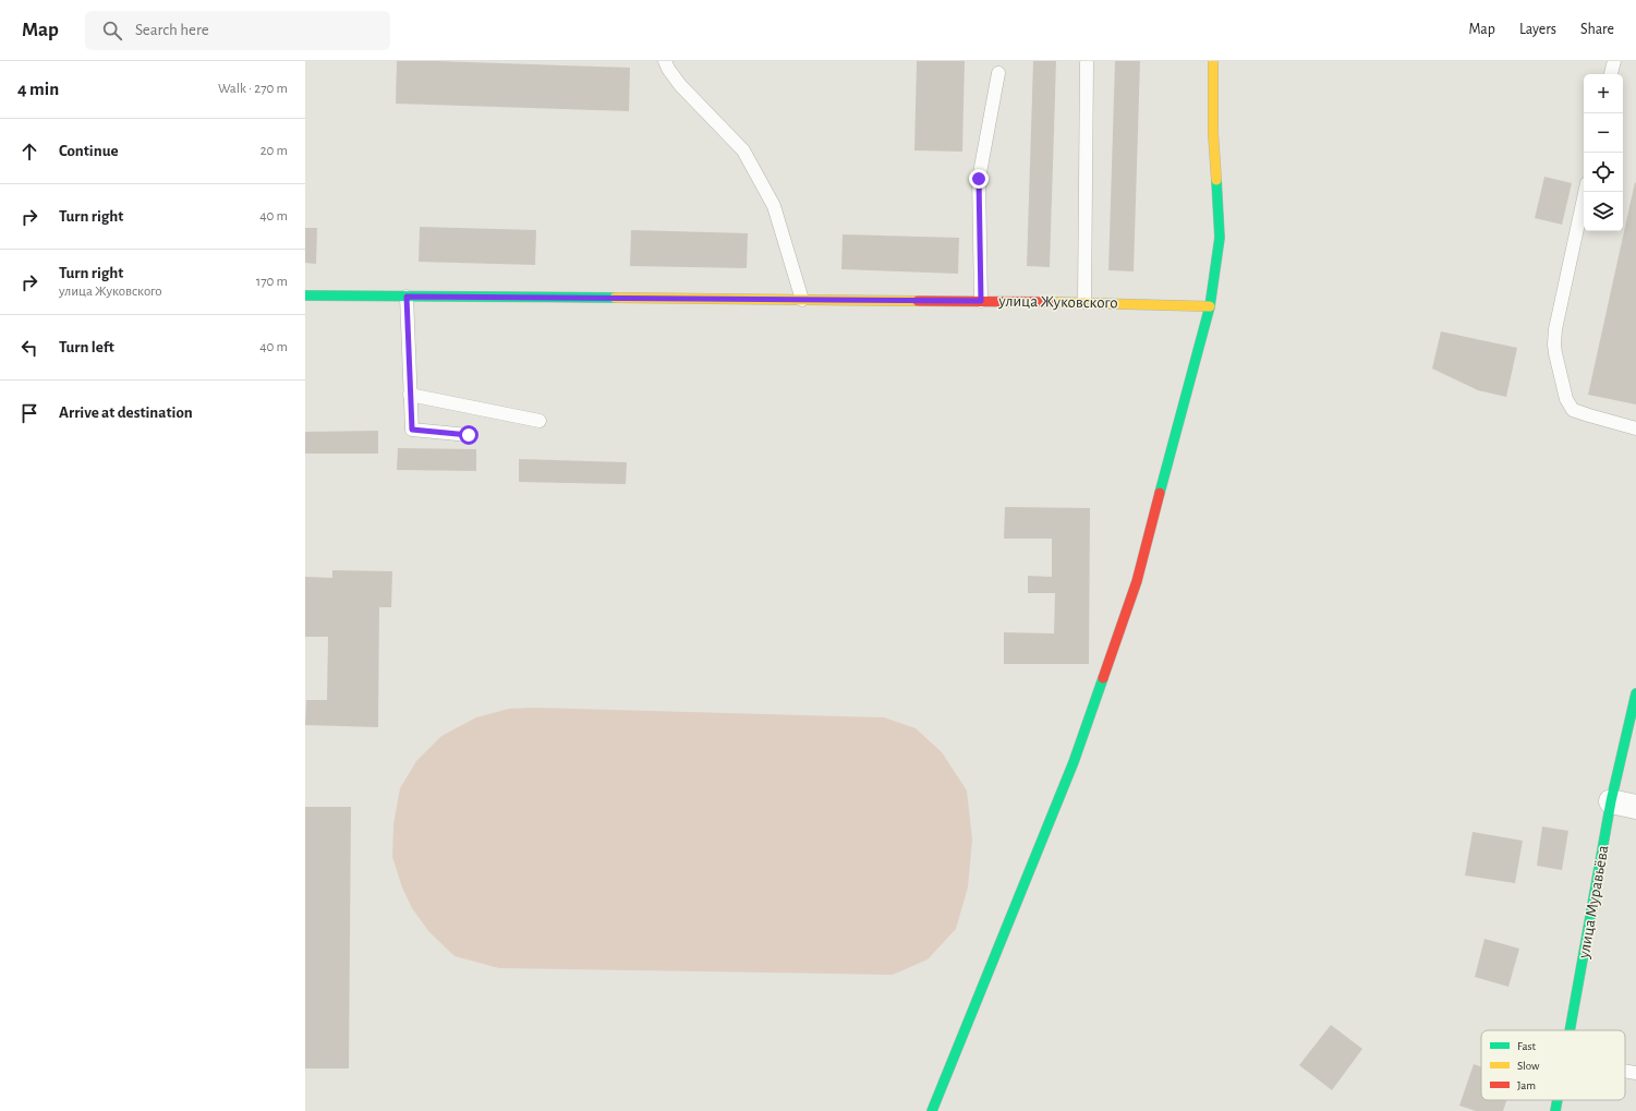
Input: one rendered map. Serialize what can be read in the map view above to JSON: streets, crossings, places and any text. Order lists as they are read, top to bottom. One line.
{"streets":{"street":["улица Жуковского","улица Муравьёва"]},"legend":["Fast","Slow","Jam"],"page":{"header":"Map","search":"Search here","nav":["Map","Layers","Share"],"heading":["4 min","Walk · 270 m"],"map_buttons":["+","−"],"list":[["Continue","20 m"],["Turn right","40 m"],["Turn right","улица Жуковского","170 m"],["Turn left","40 m"],"Arrive at destination"]}}
